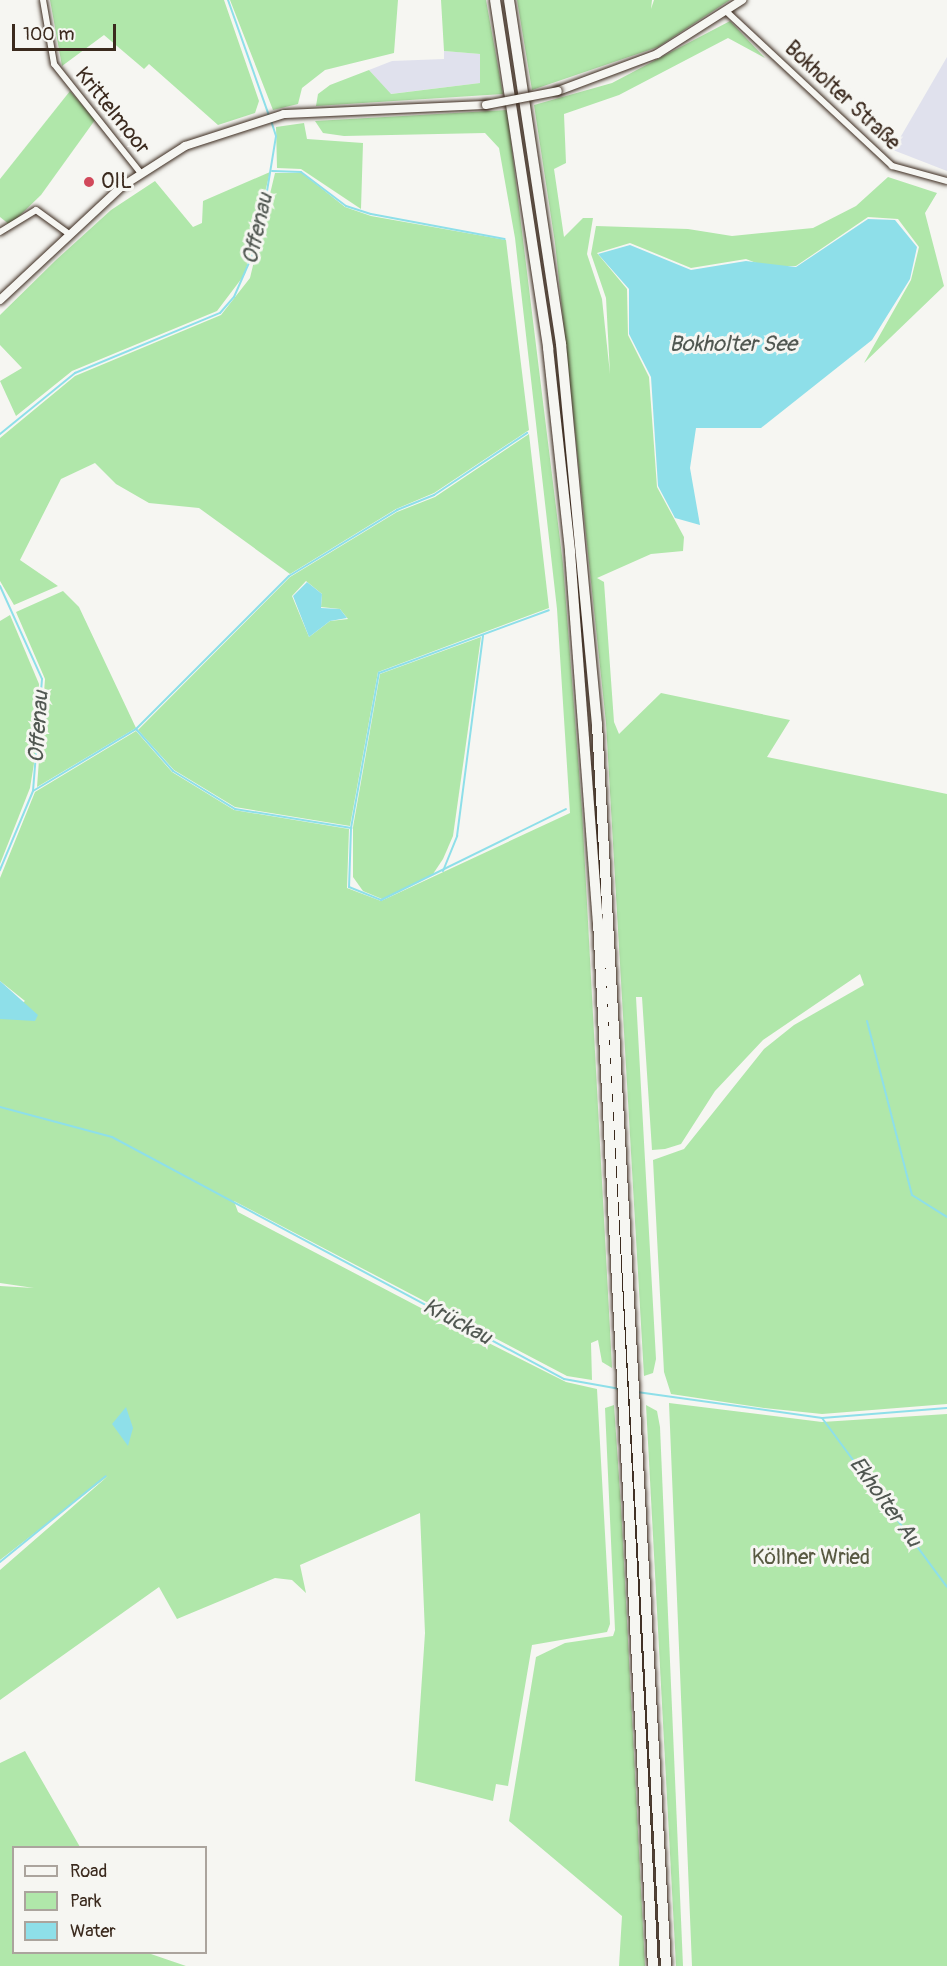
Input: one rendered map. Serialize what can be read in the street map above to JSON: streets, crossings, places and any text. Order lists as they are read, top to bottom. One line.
{"streets":{"street":["Bokholter Straße","Krittelmoor"]},"water":["Offenau","Bokholter See","Krückau","Ekholter Au"],"parks":["Köllner Wried"],"places":["OIL"],"legend":["Road","Park","Water"],"scale_bar":"100 m"}
